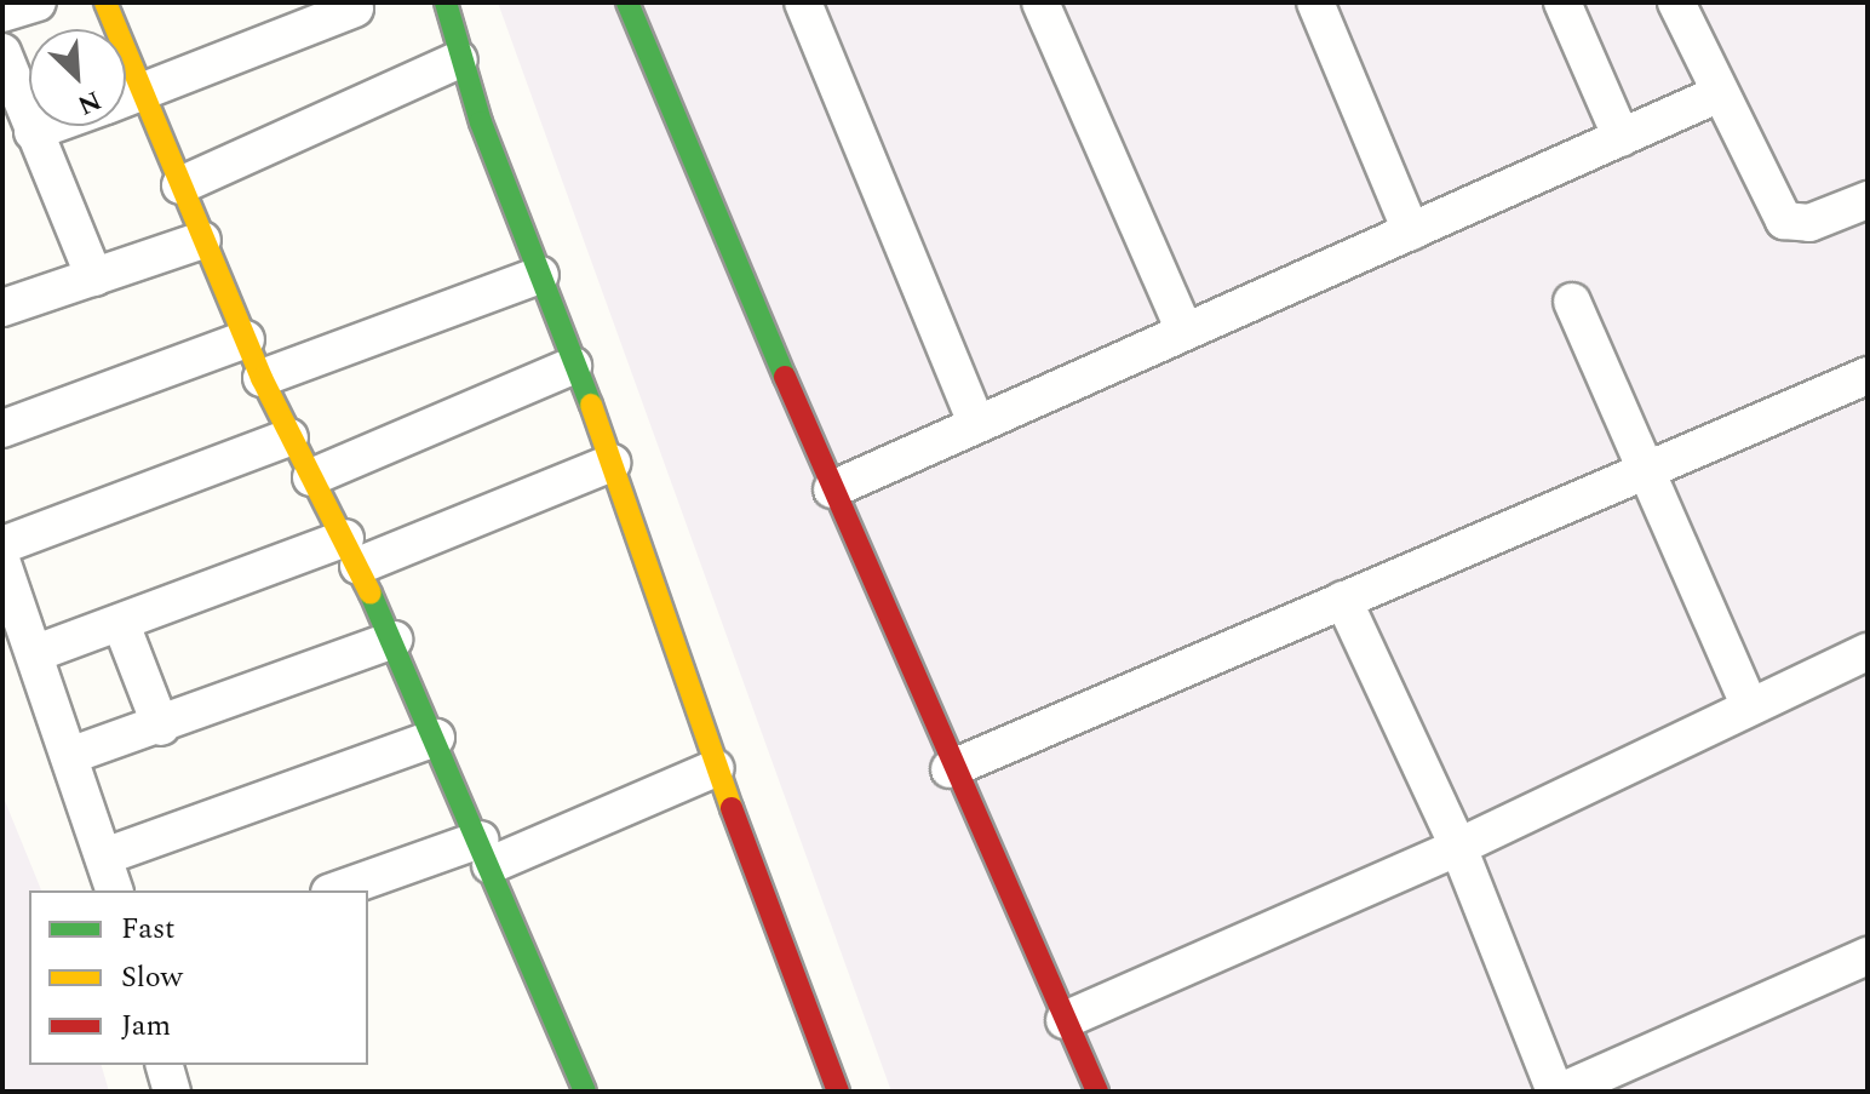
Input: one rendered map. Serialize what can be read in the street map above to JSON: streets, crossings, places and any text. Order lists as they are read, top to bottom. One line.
{"legend":["Fast","Slow","Jam"],"north":"bottom right"}
